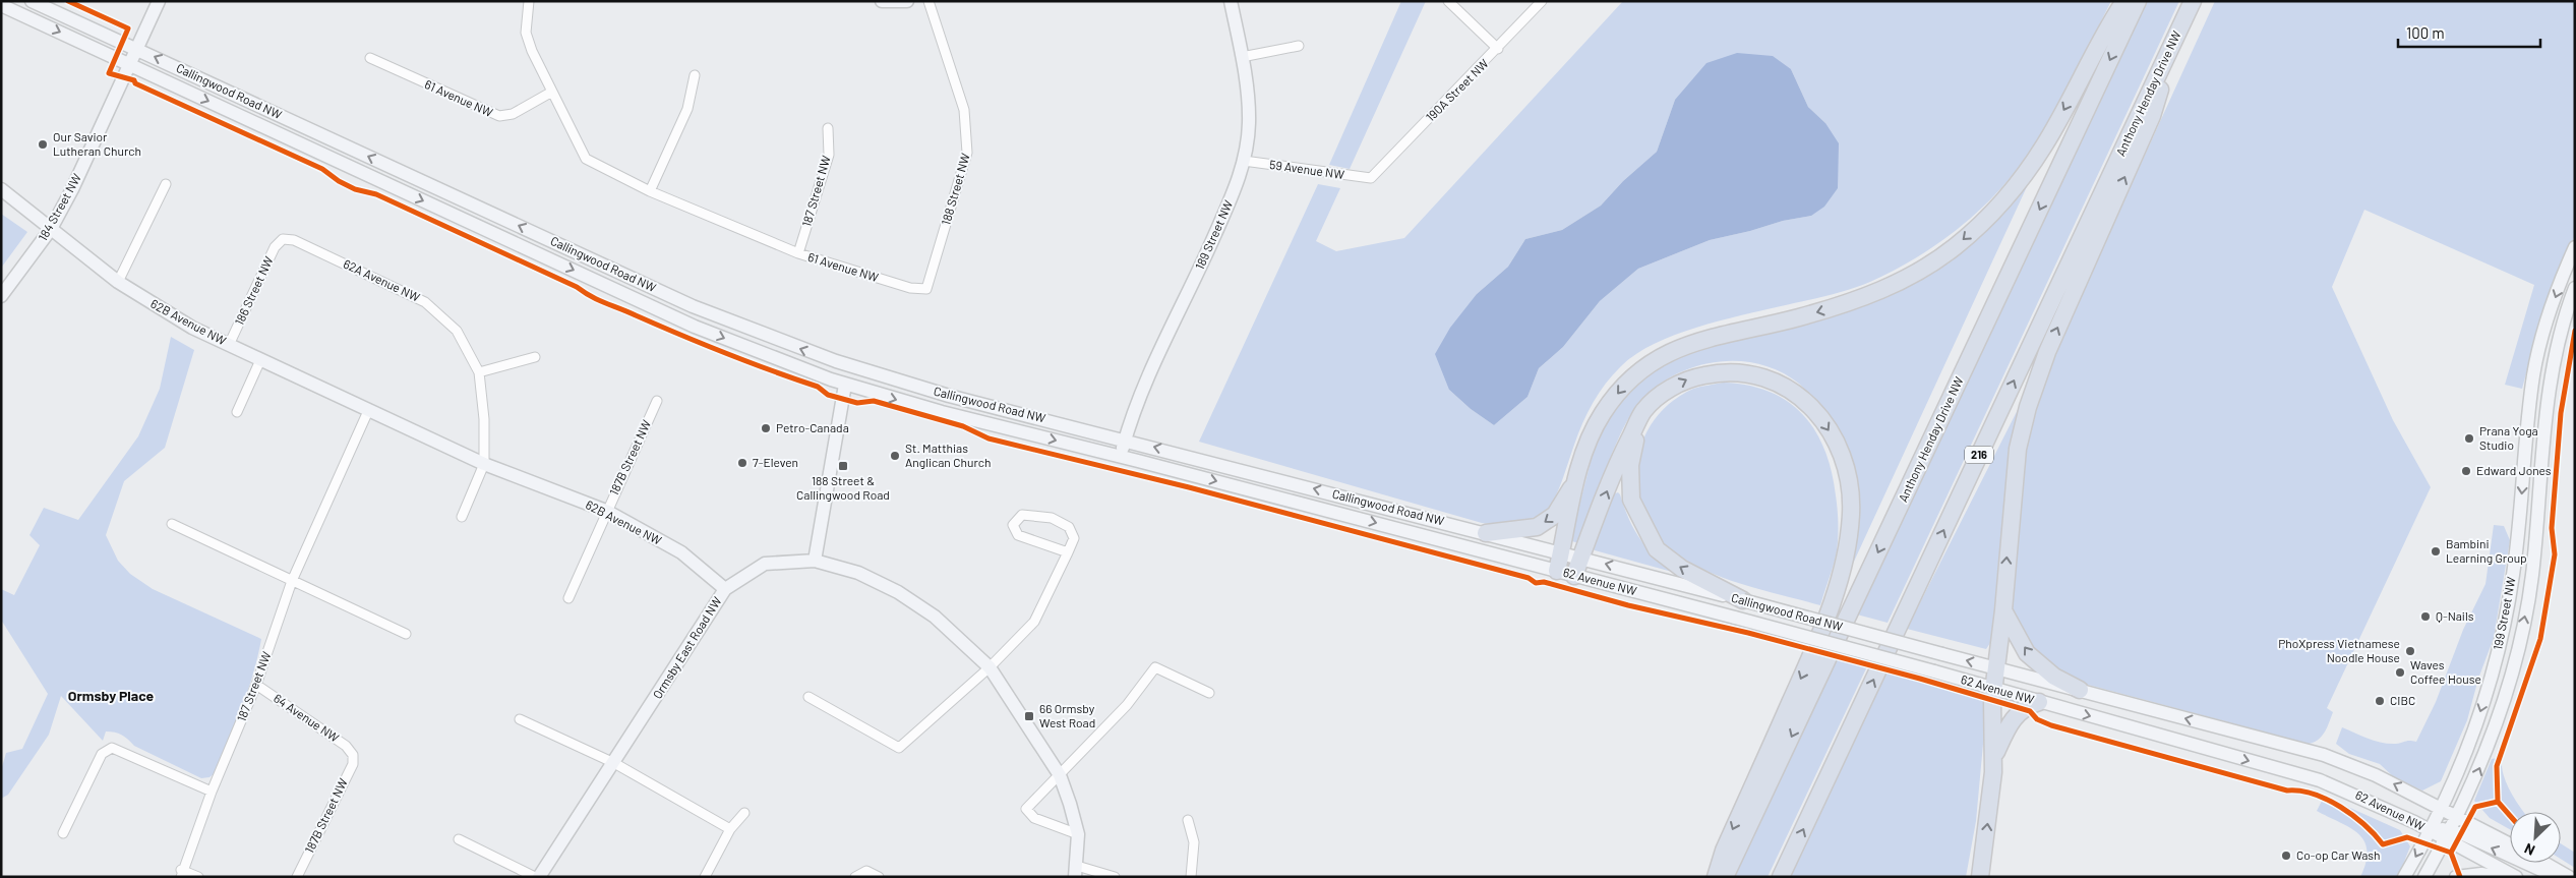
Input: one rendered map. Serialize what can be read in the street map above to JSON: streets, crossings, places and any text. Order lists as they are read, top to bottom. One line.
{"streets":{"highway":["Anthony Henday Drive NW","216"],"main road":["Callingwood Road NW","184 Street NW","189 Street NW","62B Avenue NW","62 Avenue NW","199 Street NW","Ormsby East Road NW"],"street":["190A Street NW","61 Avenue NW","59 Avenue NW","188 Street NW","187 Street NW","62A Avenue NW","186 Street NW","187B Street NW","64 Avenue NW"]},"crossings":[["190A Street NW","59 Avenue NW"],["Callingwood Road NW","184 Street NW"],["Callingwood Road NW","189 Street NW"],["Callingwood Road NW","62 Avenue NW"],["61 Avenue NW","188 Street NW"],["61 Avenue NW","187 Street NW"],["59 Avenue NW","189 Street NW"],["187 Street NW","62B Avenue NW"],["187 Street NW","64 Avenue NW"],["184 Street NW","62B Avenue NW"],["62A Avenue NW","186 Street NW"],["186 Street NW","62B Avenue NW"],["62B Avenue NW","187B Street NW"],["62B Avenue NW","Ormsby East Road NW"],["187B Street NW","64 Avenue NW"],["62 Avenue NW","199 Street NW"]],"districts":["Ormsby Place"],"places":{"other":["Our Savior Lutheran Church","Petro-Canada","Prana Yoga Studio","St. Matthias Anglican Church","7-Eleven","Edward Jones","Bambini Learning Group","Q-Nails","PhoXpress Vietnamese Noodle House","Waves Coffee House","CIBC","Co-op Car Wash"],"transit":["188 Street & Callingwood Road","66 Ormsby West Road"]},"scale_bar":"100 m","north":"bottom left"}
